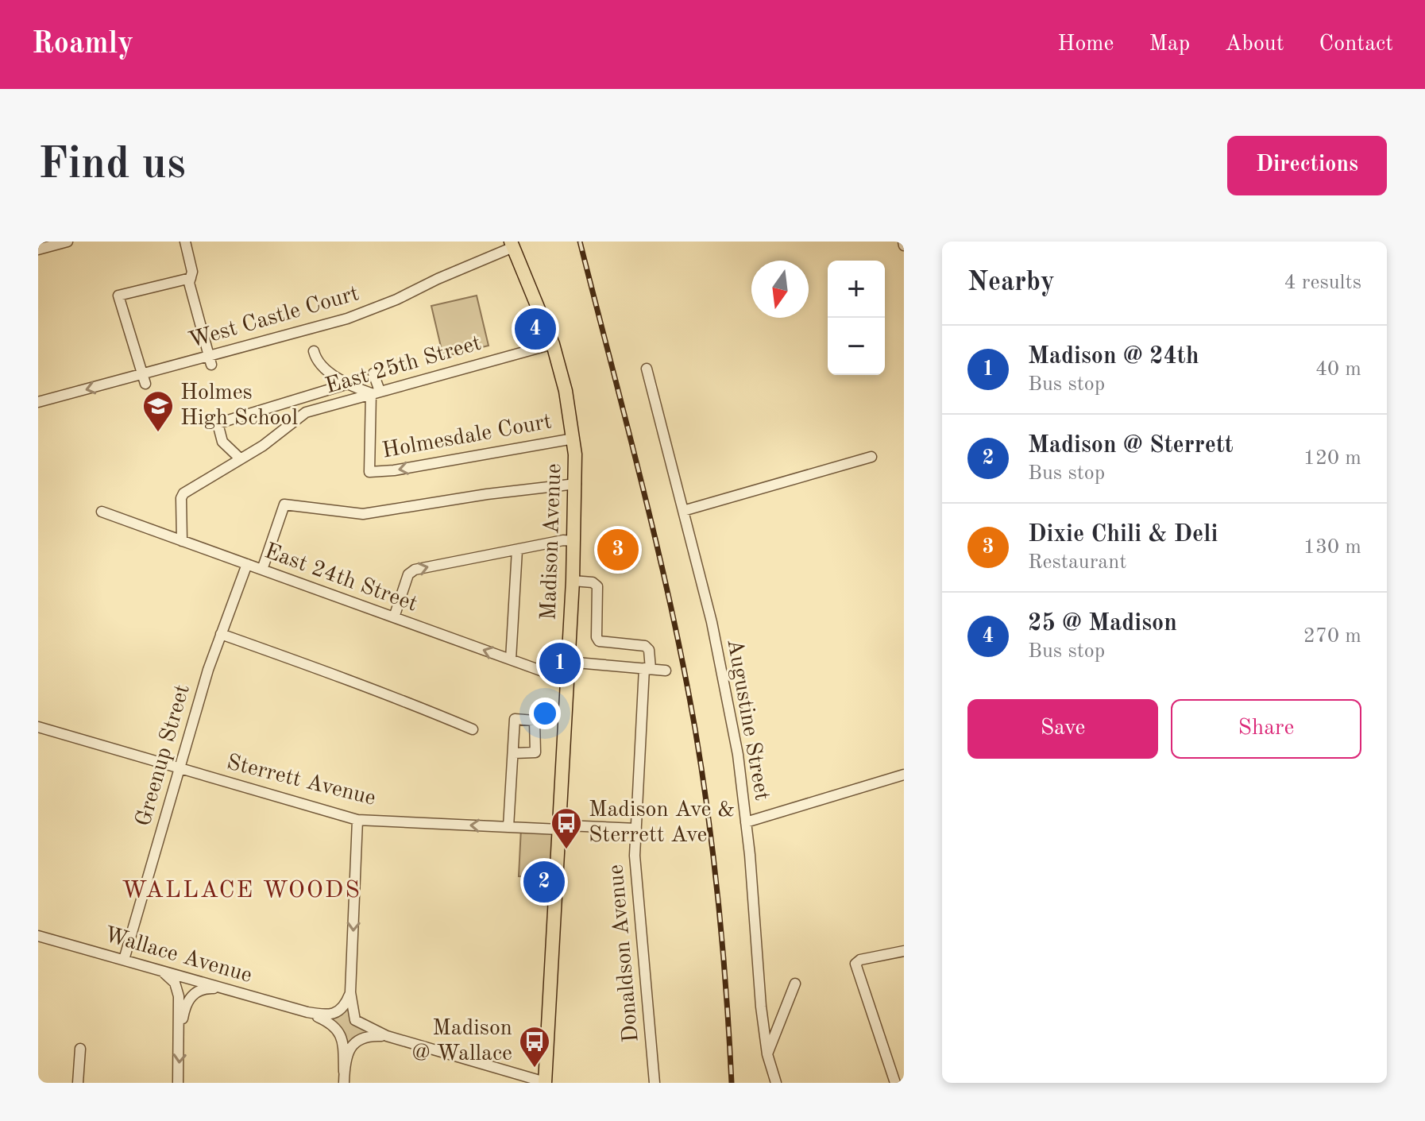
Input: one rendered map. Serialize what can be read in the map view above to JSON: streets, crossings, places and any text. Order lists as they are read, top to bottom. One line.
{"streets":{"main road":["Madison Avenue"],"street":["West Castle Court","East 25th Street","Holmesdale Court","East 24th Street","Augustine Street","Greenup Street","Sterrett Avenue","Donaldson Avenue","Wallace Avenue"]},"crossings":[["West Castle Court","Madison Avenue"],["East 25th Street","Holmesdale Court"],["East 25th Street","Madison Avenue"],["East 25th Street","East 24th Street"],["Holmesdale Court","Madison Avenue"],["Madison Avenue","East 24th Street"],["Madison Avenue","Sterrett Avenue"],["East 24th Street","Greenup Street"],["Greenup Street","Sterrett Avenue"],["Greenup Street","Wallace Avenue"],["Sterrett Avenue","Donaldson Avenue"]],"districts":["WALLACE WOODS"],"places":{"school or university":["Holmes High School"],"bus stop":["Madison Ave & Sterrett Ave","Madison @ Wallace"]},"north":"bottom","page":{"header":"Roamly","nav":["Home","Map","About","Contact"],"buttons":["Directions",["Save","Share"]],"title":"Find us","heading":["Nearby","4 results"],"map_buttons":["+","−"],"pins":["4","3","1","2"],"list":[{"mark":"1","name":"Madison @ 24th","note":"Bus stop","value":"40 m"},{"mark":"2","name":"Madison @ Sterrett","note":"Bus stop","value":"120 m"},{"mark":"3","name":"Dixie Chili & Deli","note":"Restaurant","value":"130 m"},{"mark":"4","name":"25 @ Madison","note":"Bus stop","value":"270 m"}]}}
